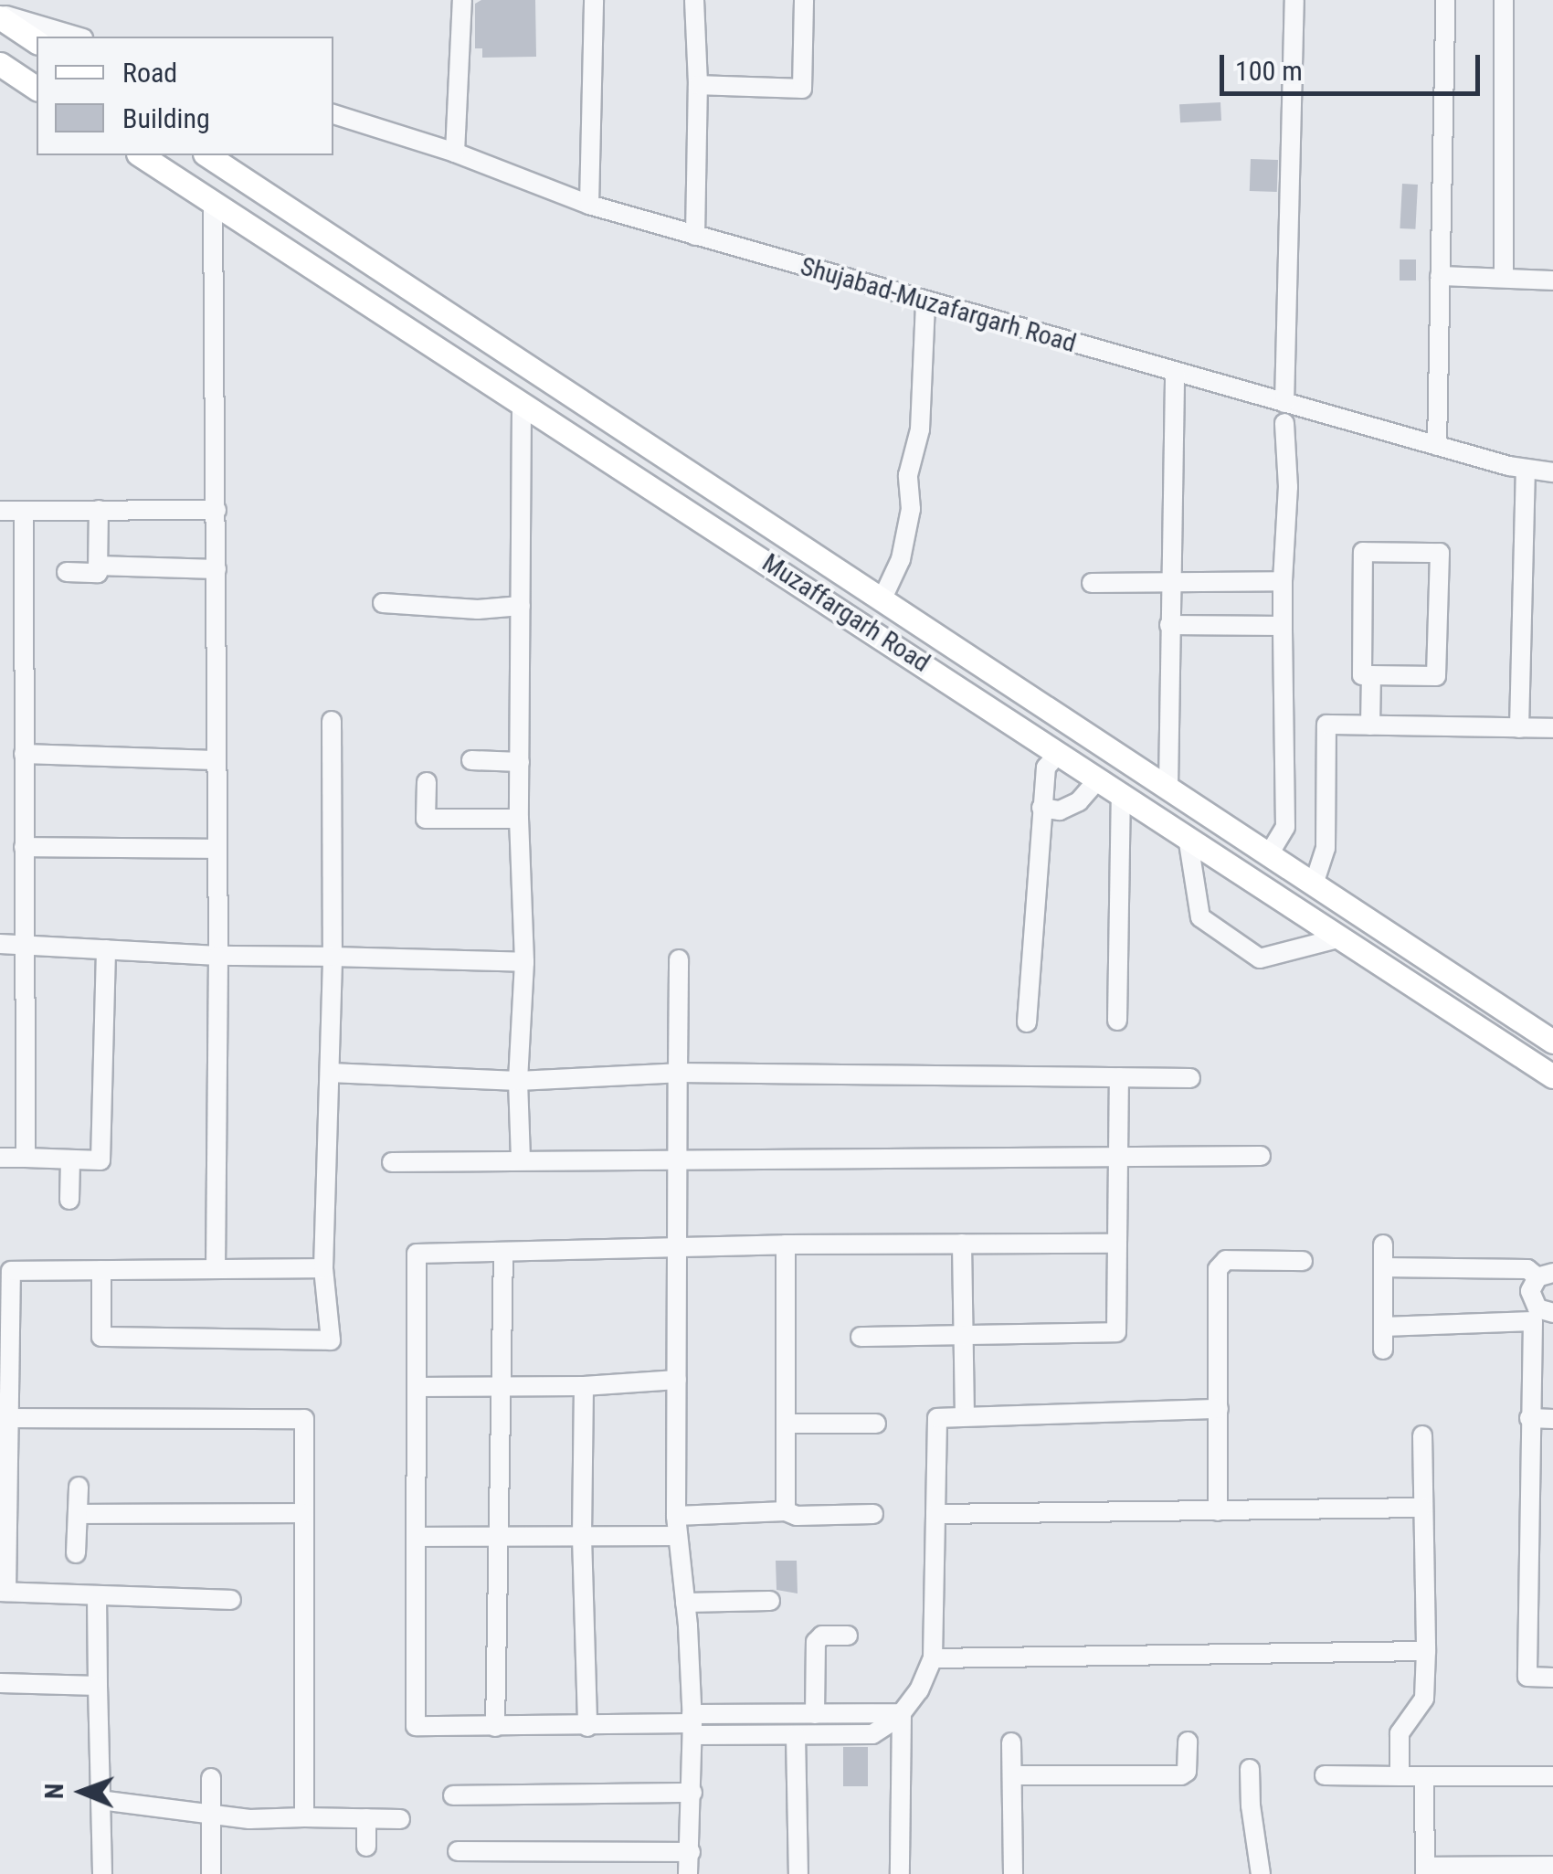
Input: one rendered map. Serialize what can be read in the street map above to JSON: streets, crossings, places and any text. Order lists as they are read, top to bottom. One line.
{"streets":{"main road":["Muzaffargarh Road"],"street":["Shujabad-Muzafargarh Road"]},"legend":["Road","Building"],"scale_bar":"100 m","north":"left"}
